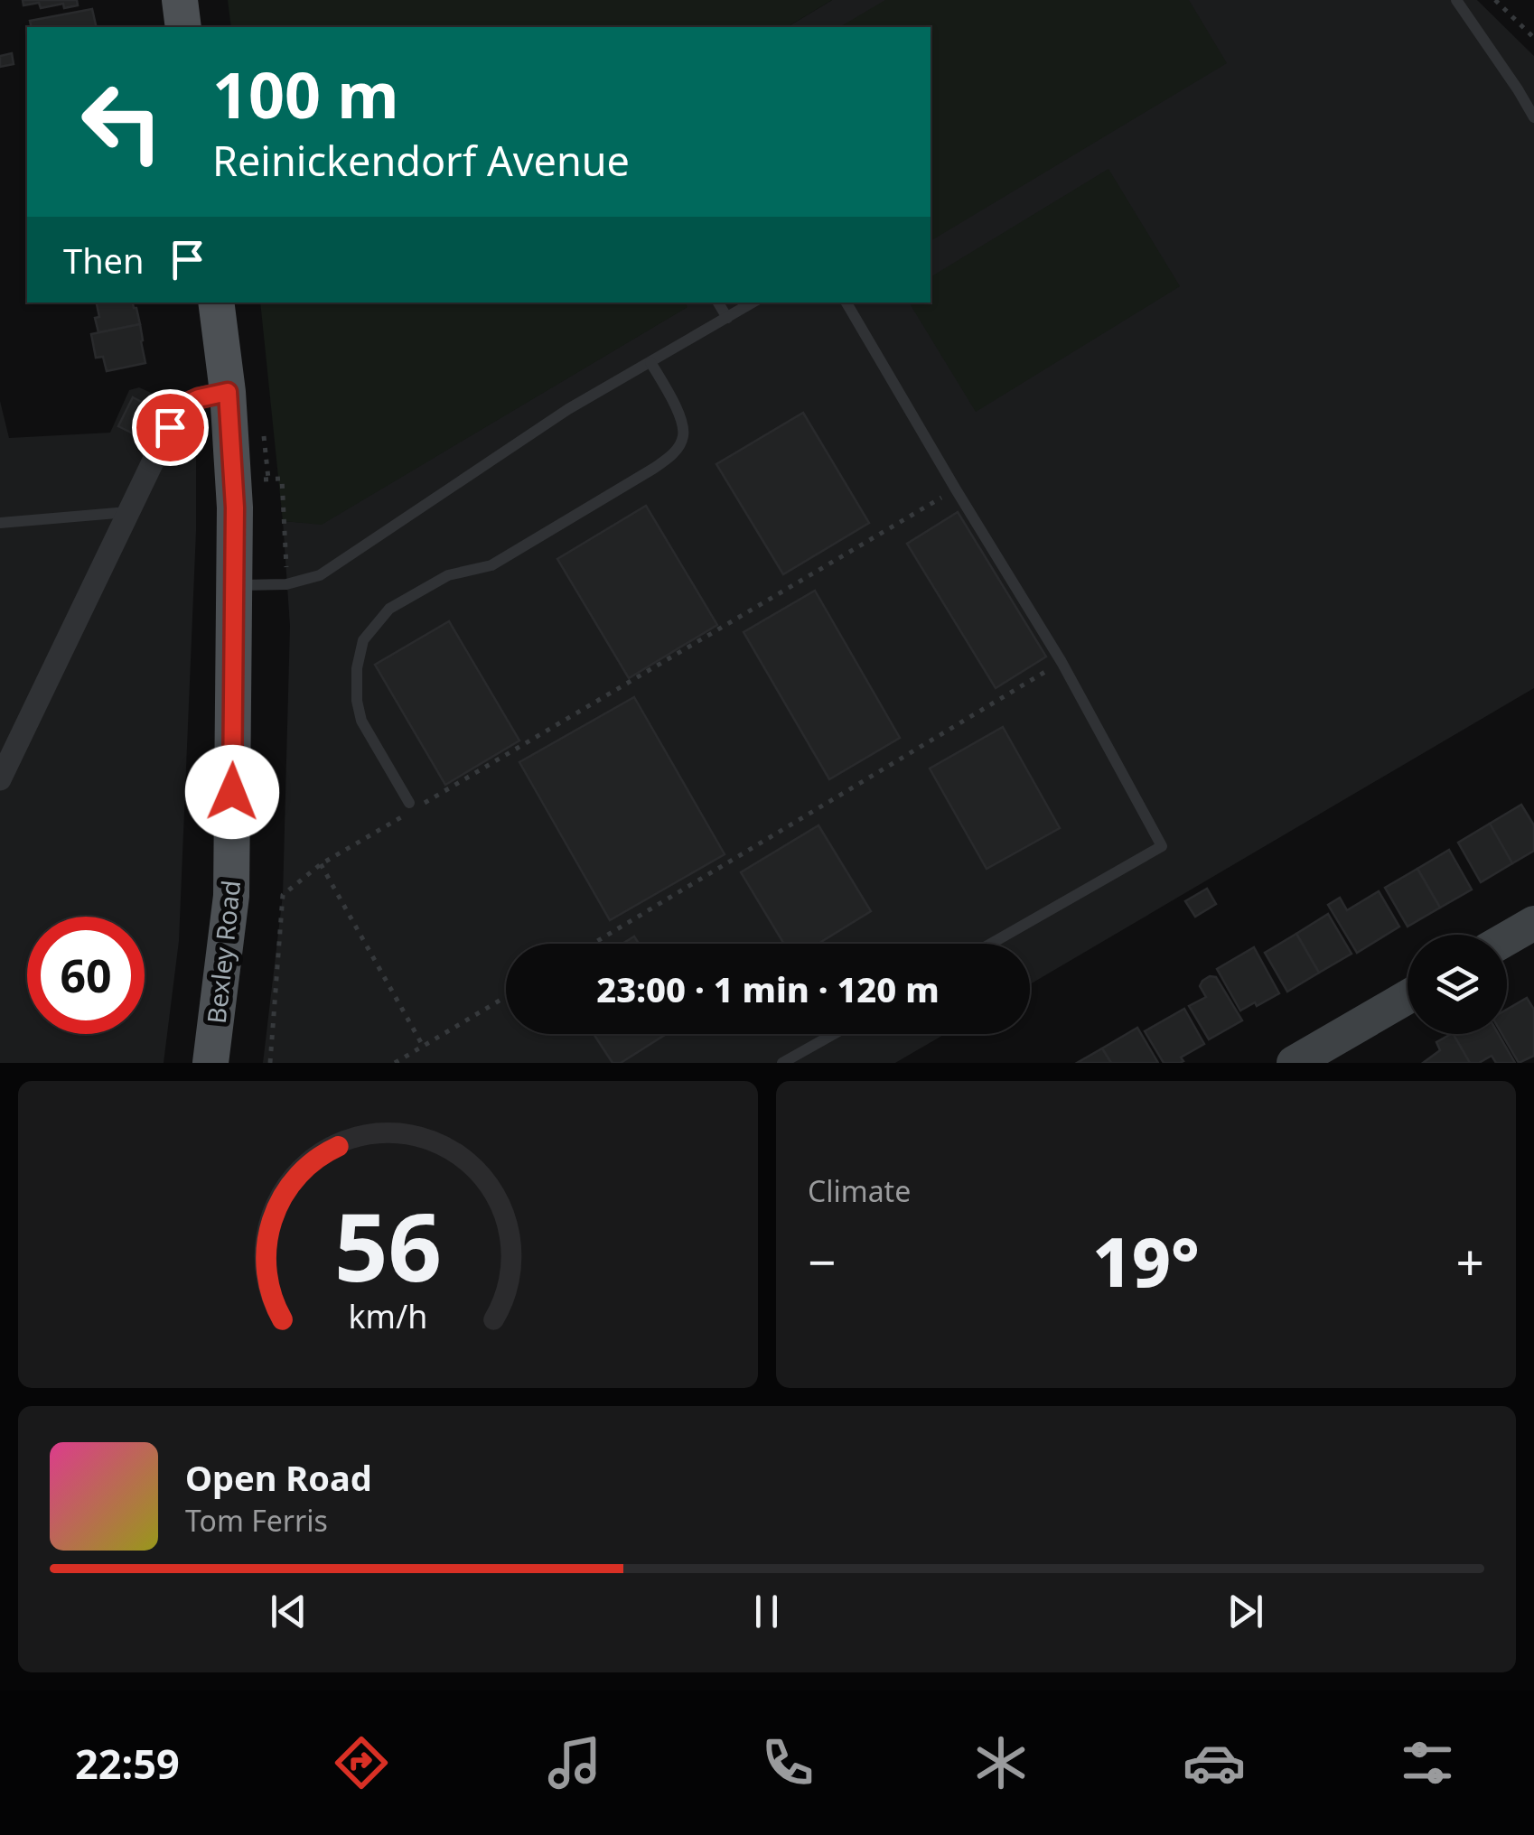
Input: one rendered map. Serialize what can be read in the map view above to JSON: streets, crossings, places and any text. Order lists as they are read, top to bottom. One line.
{"streets":{"main road":["Bexley Road"]},"page":{"turn":["100 m","Reinickendorf Avenue"],"then":"Then","limit":"60","trip":"23:00 · 1 min · 120 m","tile":"Climate","heat":["−","19°","+"],"song":["Open Road","Tom Ferris"],"tabs":"22:59","gauge":["56","km/h"]}}
